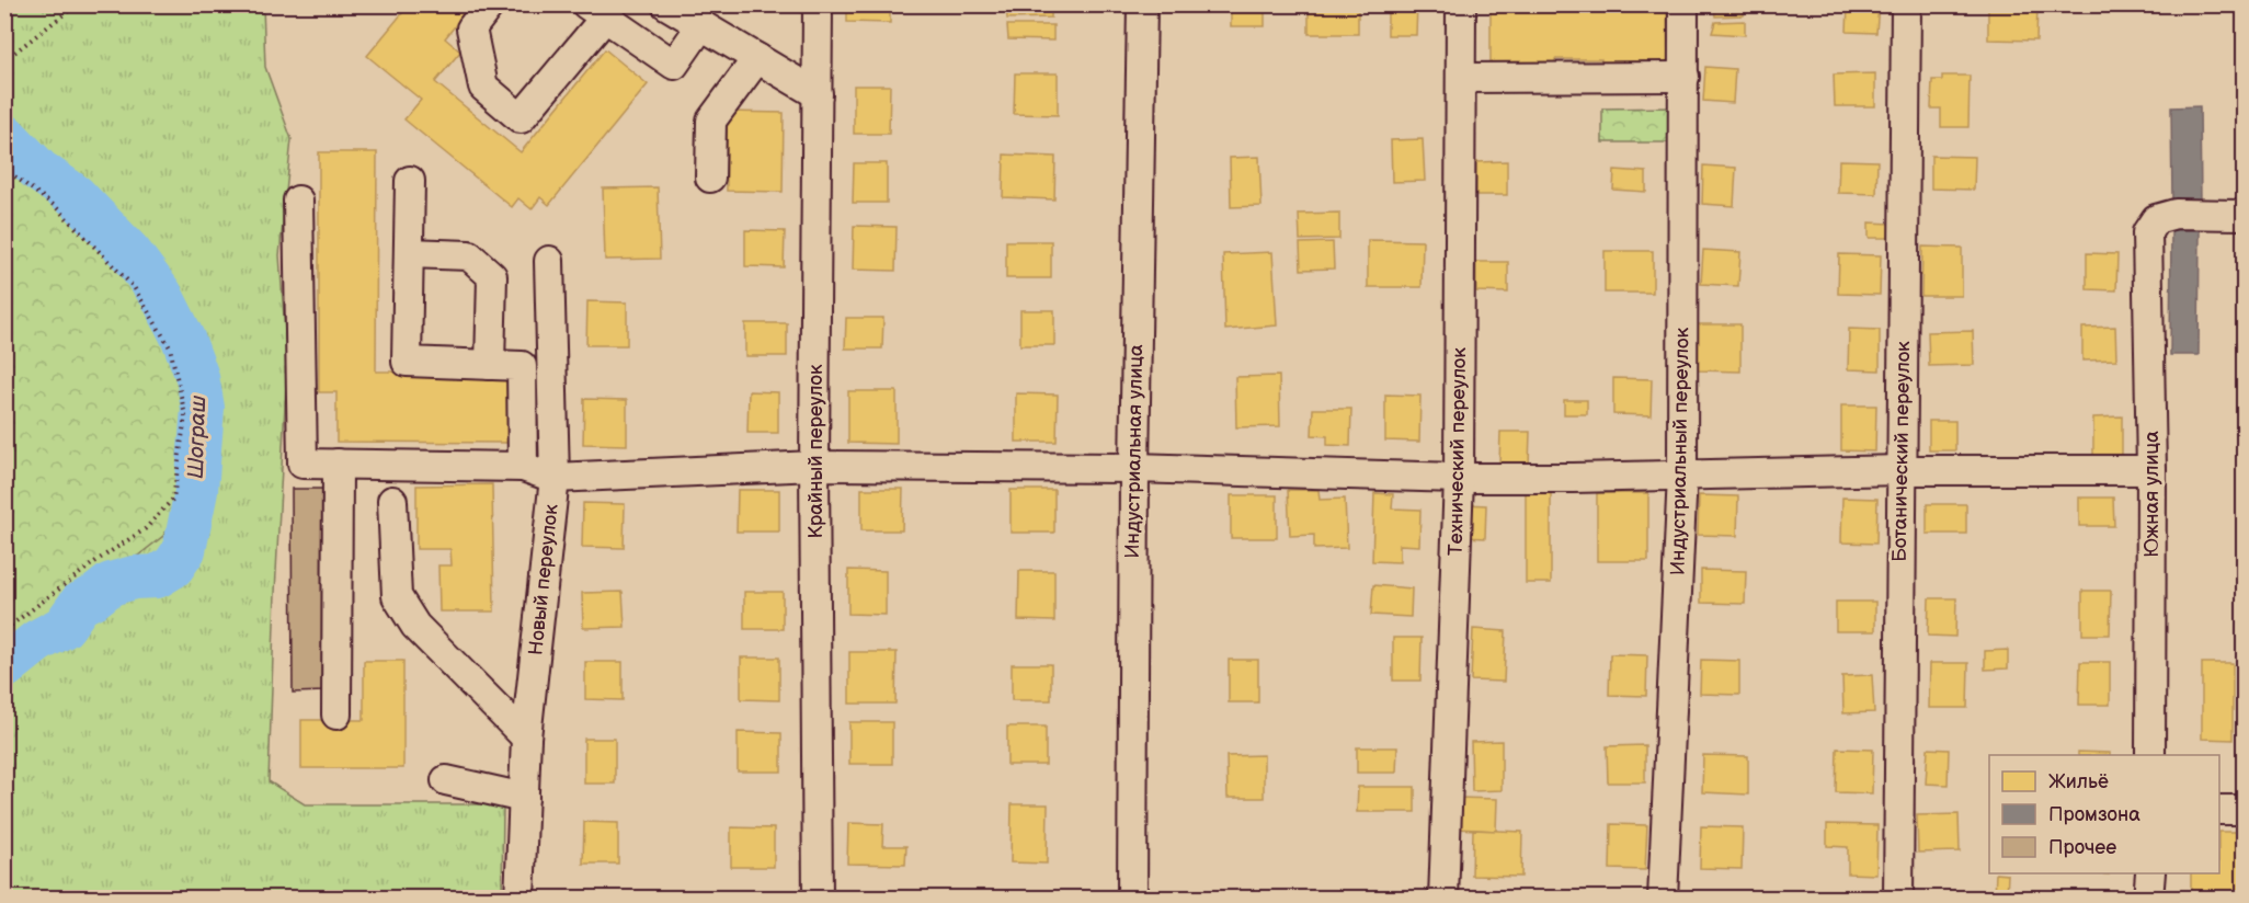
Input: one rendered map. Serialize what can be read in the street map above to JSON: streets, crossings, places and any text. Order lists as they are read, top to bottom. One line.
{"streets":{"street":["Крайный переулок","Индустриальная улица","Технический переулок","Индустриальный переулок","Ботанический переулок","Южная улица","Новый переулок"]},"water":["Шограш"],"legend":["Жильё","Промзона","Прочее"]}
